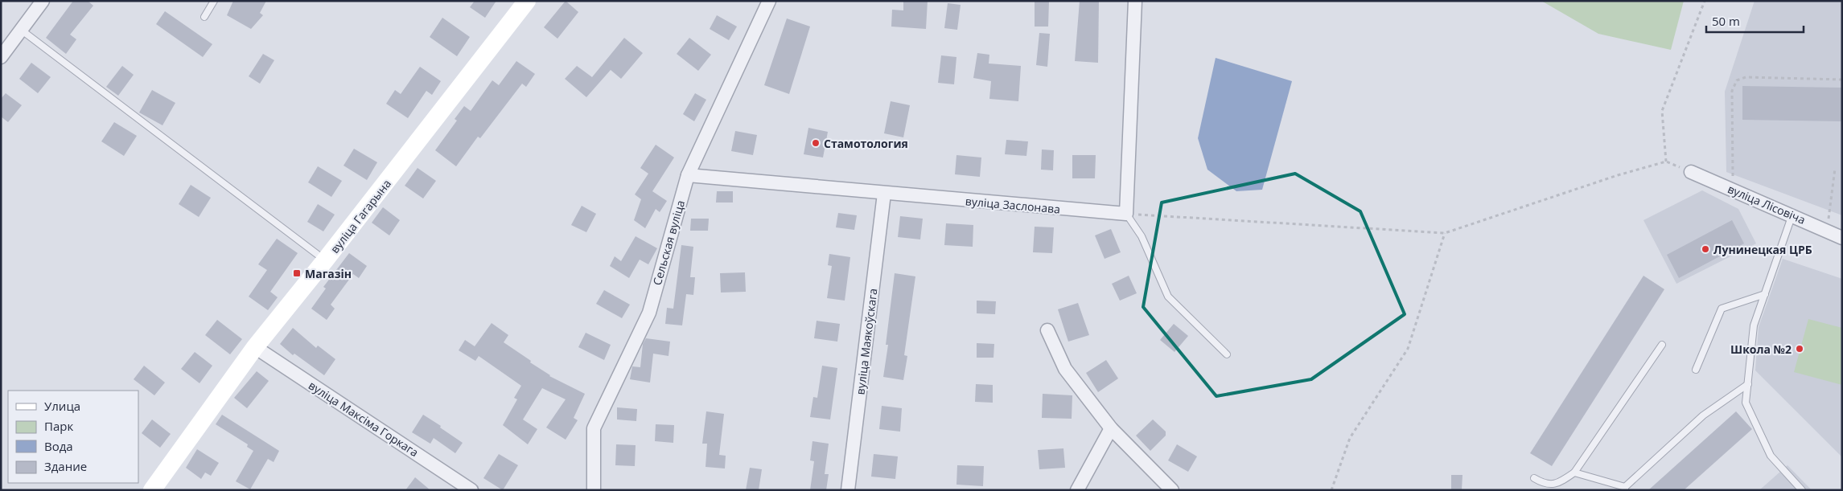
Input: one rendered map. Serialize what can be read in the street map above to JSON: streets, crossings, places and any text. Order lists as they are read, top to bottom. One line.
{"streets":{"street":["вуліца Лісовіча","вуліца Заслонава","вуліца Гагарына","Сельская вуліца","вуліца Маякоўскага","вуліца Максіма Горкага"]},"crossings":[["вуліца Заслонава","Сельская вуліца"],["вуліца Заслонава","вуліца Маякоўскага"],["вуліца Гагарына","вуліца Максіма Горкага"]],"places":{"other":["Стамотология","Лунинецкая ЦРБ","Школа №2"],"transit":["Магазін"]},"legend":["Улица","Парк","Вода","Здание"],"scale_bar":"50 m"}
